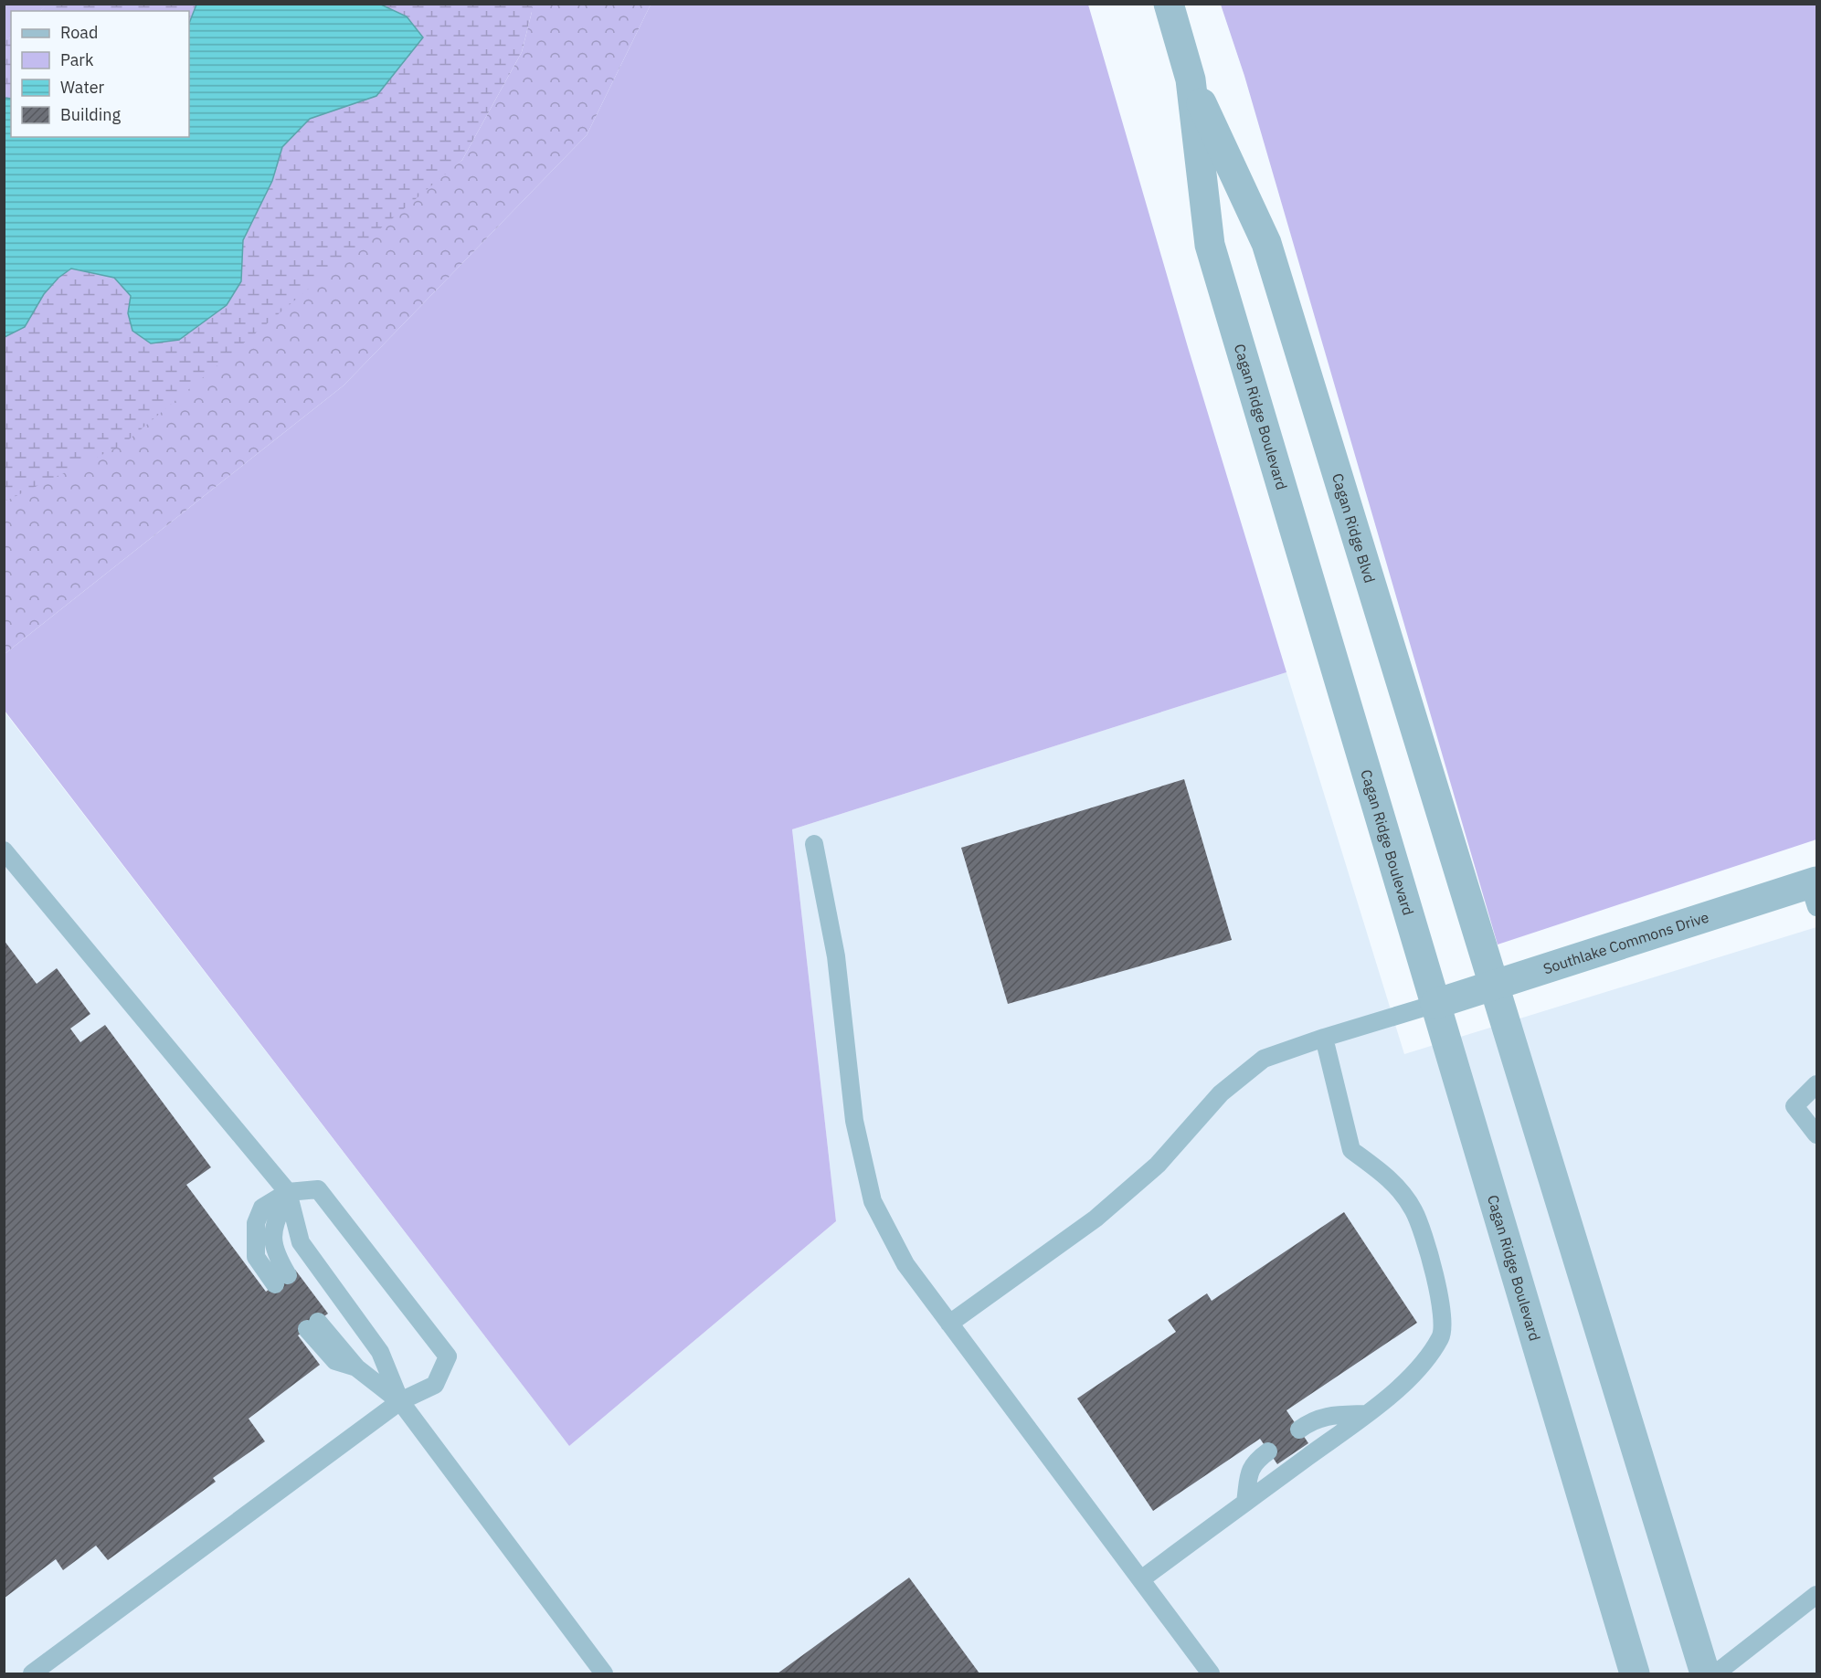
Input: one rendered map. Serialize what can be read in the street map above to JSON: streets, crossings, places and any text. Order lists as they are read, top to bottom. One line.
{"streets":{"street":["Cagan Ridge Boulevard","Cagan Ridge Blvd","Southlake Commons Drive"]},"crossings":[["Cagan Ridge Boulevard","Cagan Ridge Blvd"],["Cagan Ridge Boulevard","Southlake Commons Drive"],["Cagan Ridge Blvd","Southlake Commons Drive"]],"legend":["Road","Park","Water","Building"]}
